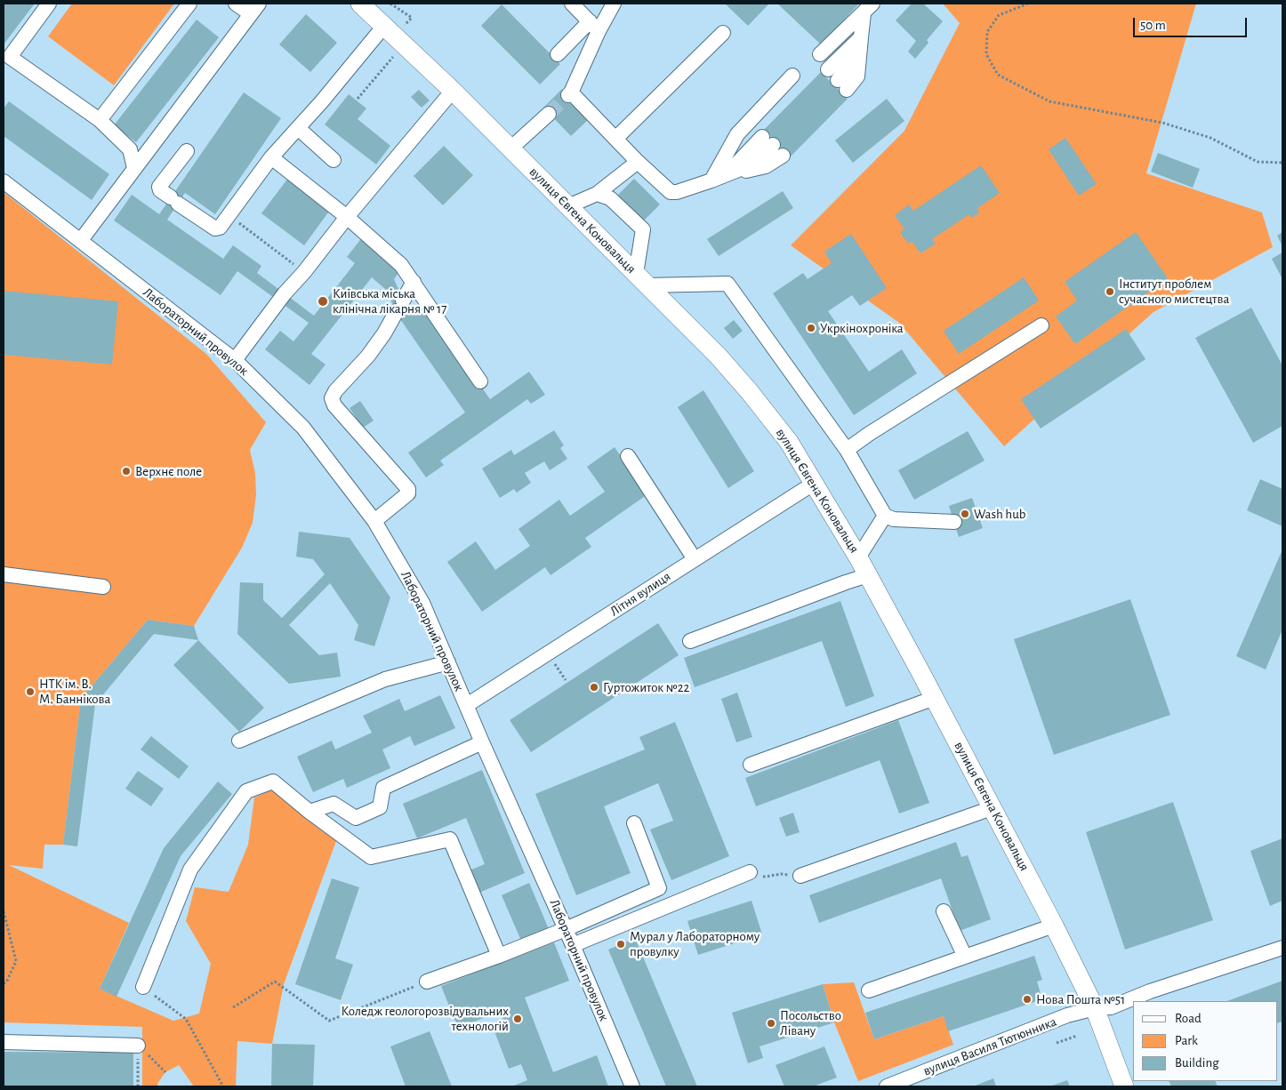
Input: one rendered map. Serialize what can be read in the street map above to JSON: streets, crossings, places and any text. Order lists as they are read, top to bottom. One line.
{"streets":{"main road":["вулиця Євгена Коновальця"],"street":["Лабораторний провулок","Літня вулиця","вулиця Василя Тютюнника"]},"crossings":[["вулиця Євгена Коновальця","Літня вулиця"],["вулиця Євгена Коновальця","вулиця Василя Тютюнника"],["Лабораторний провулок","Літня вулиця"]],"places":["Інститут проблем сучасного мистецтва","Київська міська клінічна лікарня № 17","Укркінохроніка","Верхнє поле","Wash hub","Гуртожиток №22","НТК ім. В. М. Баннікова","Мурал у Лабораторному провулку","Нова Пошта №51","Коледж геологорозвідувальних технологій","Посольство Лівану"],"legend":["Road","Park","Building"],"scale_bar":"50 m"}
